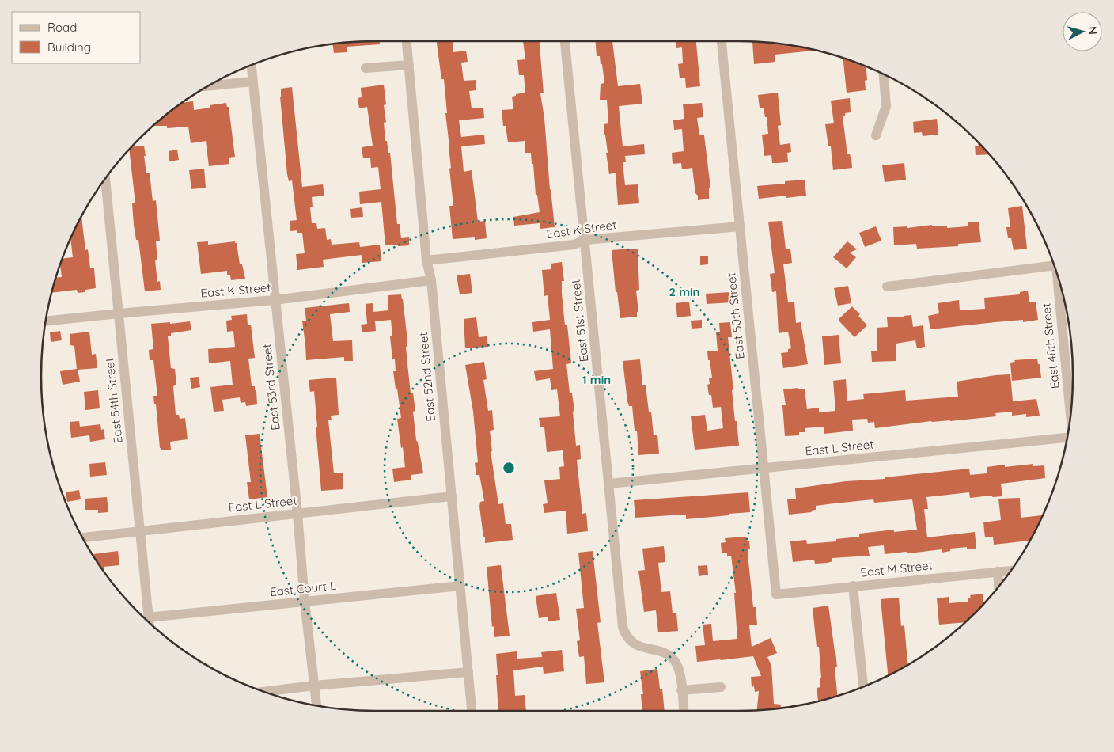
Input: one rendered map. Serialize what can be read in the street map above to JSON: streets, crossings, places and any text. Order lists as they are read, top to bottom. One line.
{"streets":{"street":["East K Street","East 50th Street","East 51st Street","East 48th Street","East 52nd Street","East 53rd Street","East 54th Street","East L Street","East M Street","East Court L"]},"crossings":[["East K Street","East 50th Street"],["East K Street","East 51st Street"],["East K Street","East 52nd Street"],["East K Street","East 53rd Street"],["East K Street","East 54th Street"],["East 50th Street","East L Street"],["East 50th Street","East M Street"],["East 51st Street","East L Street"],["East 52nd Street","East L Street"],["East 52nd Street","East Court L"],["East 53rd Street","East L Street"],["East 53rd Street","East Court L"],["East 54th Street","East L Street"],["East 54th Street","East Court L"]],"legend":["Road","Building"],"north":"right","rings":["2 min","1 min"]}
